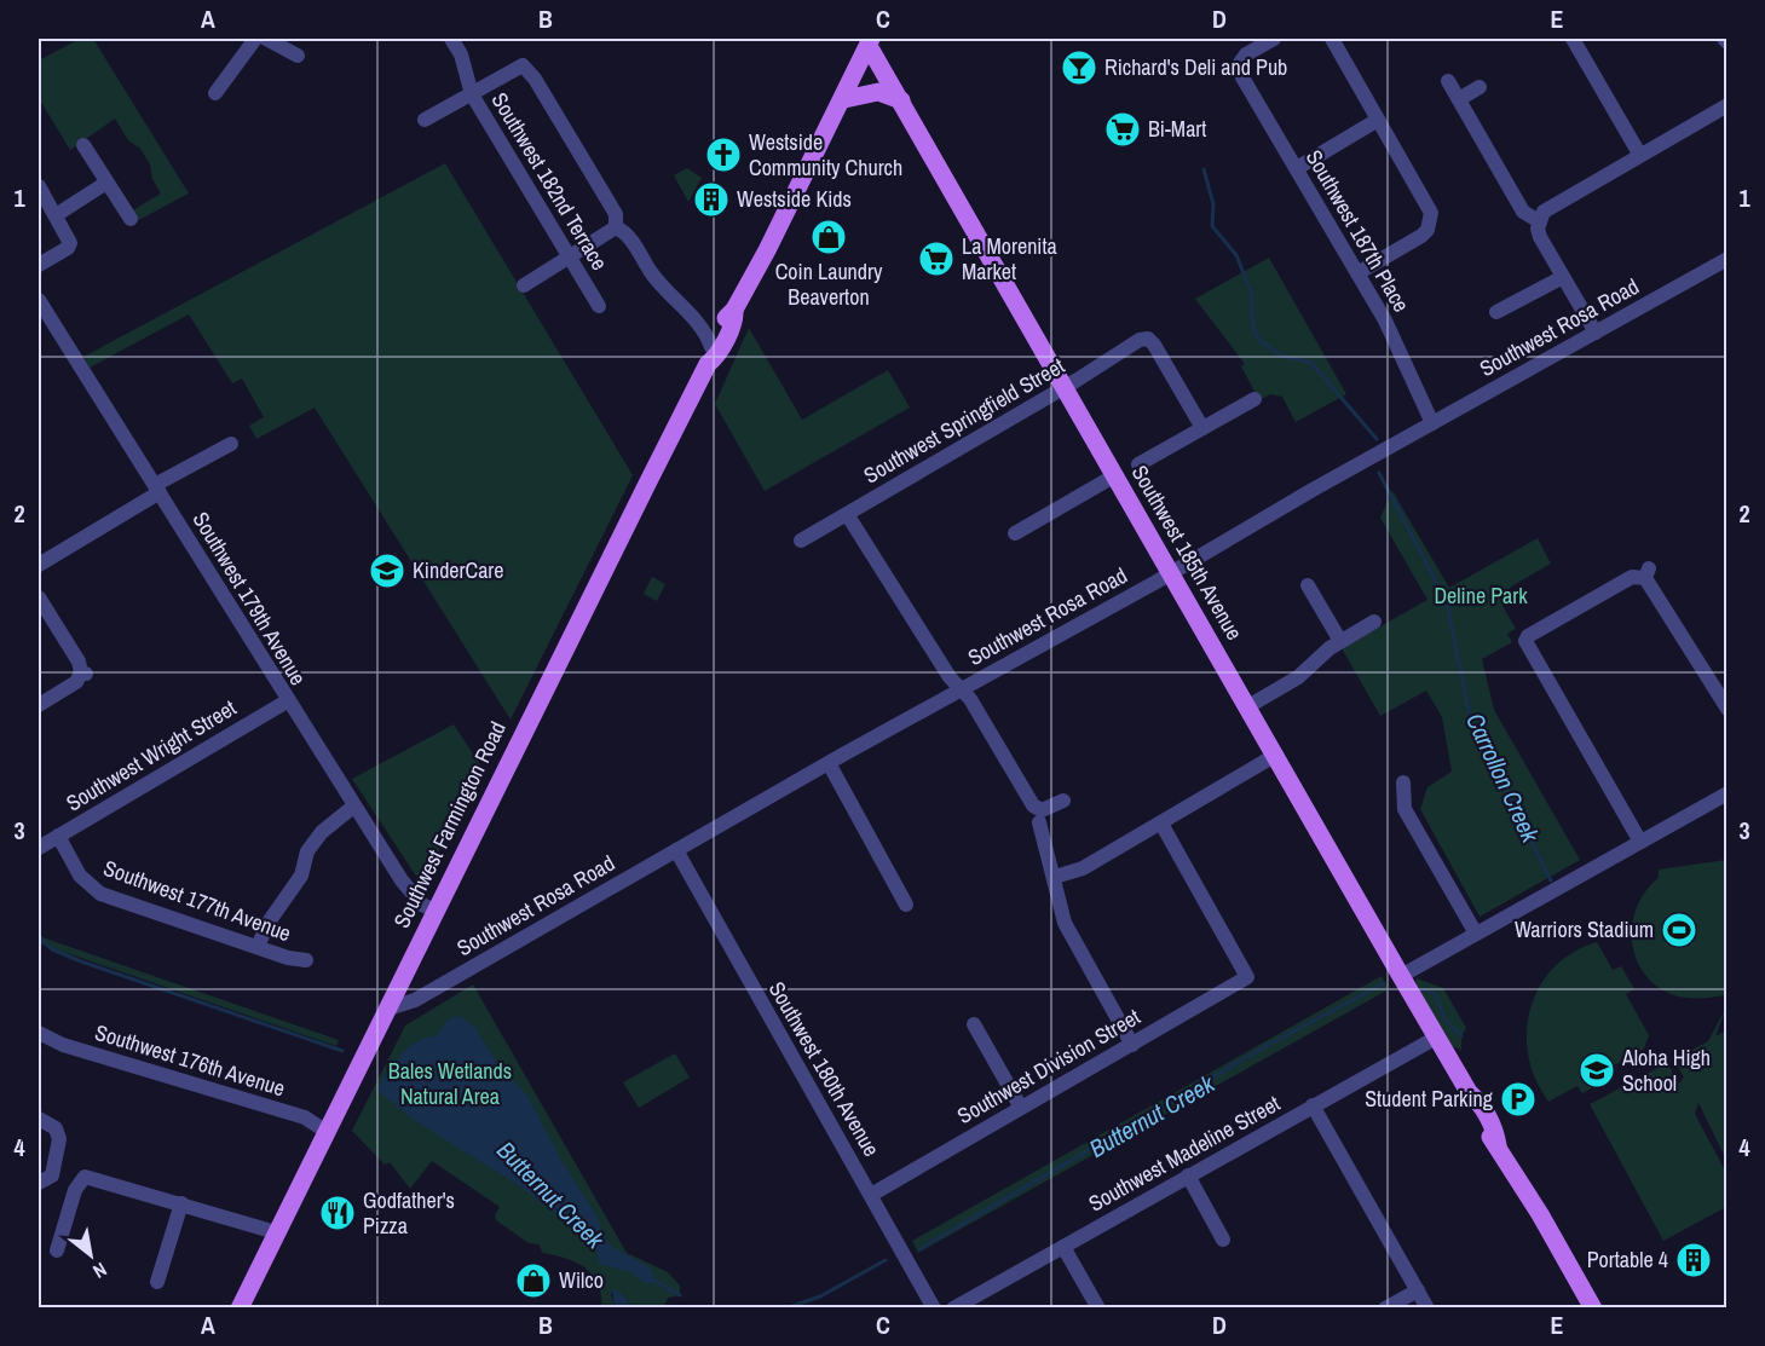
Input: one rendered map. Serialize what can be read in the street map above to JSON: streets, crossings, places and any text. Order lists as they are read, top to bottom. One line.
{"streets":{"main road":["Southwest 185th Avenue","Southwest Farmington Road"],"street":["Southwest 182nd Terrace","Southwest 187th Place","Southwest Rosa Road","Southwest Springfield Street","Southwest 179th Avenue","Southwest Wright Street","Southwest 177th Avenue","Southwest 176th Avenue","Southwest Division Street","Southwest 180th Avenue","Southwest Madeline Street"]},"crossings":[["Southwest 187th Place","Southwest Rosa Road"],["Southwest Rosa Road","Southwest 185th Avenue"],["Southwest Rosa Road","Southwest Farmington Road"],["Southwest Rosa Road","Southwest 180th Avenue"],["Southwest Springfield Street","Southwest 185th Avenue"],["Southwest 185th Avenue","Southwest Farmington Road"],["Southwest 185th Avenue","Southwest Madeline Street"],["Southwest 179th Avenue","Southwest Wright Street"],["Southwest 179th Avenue","Southwest Farmington Road"],["Southwest Wright Street","Southwest 177th Avenue"],["Southwest Farmington Road","Southwest 176th Avenue"],["Southwest Division Street","Southwest 180th Avenue"]],"water":["Carrollon Creek","Butternut Creek"],"parks":["Deline Park","Bales Wetlands Natural Area"],"places":{"bar":["Richard's Deli and Pub"],"supermarket":["Bi-Mart","La Morenita Market"],"church":["Westside Community Church"],"building":["Westside Kids","Portable 4"],"shop":["Coin Laundry Beaverton","Wilco"],"school or university":["KinderCare","Aloha High School"],"sports":["Warriors Stadium"],"parking":["Student Parking"],"restaurant":["Godfather's Pizza"]},"north":"bottom right","grid":{"columns":["A","B","C","D","E"],"rows":["1","2","3","4"]}}
